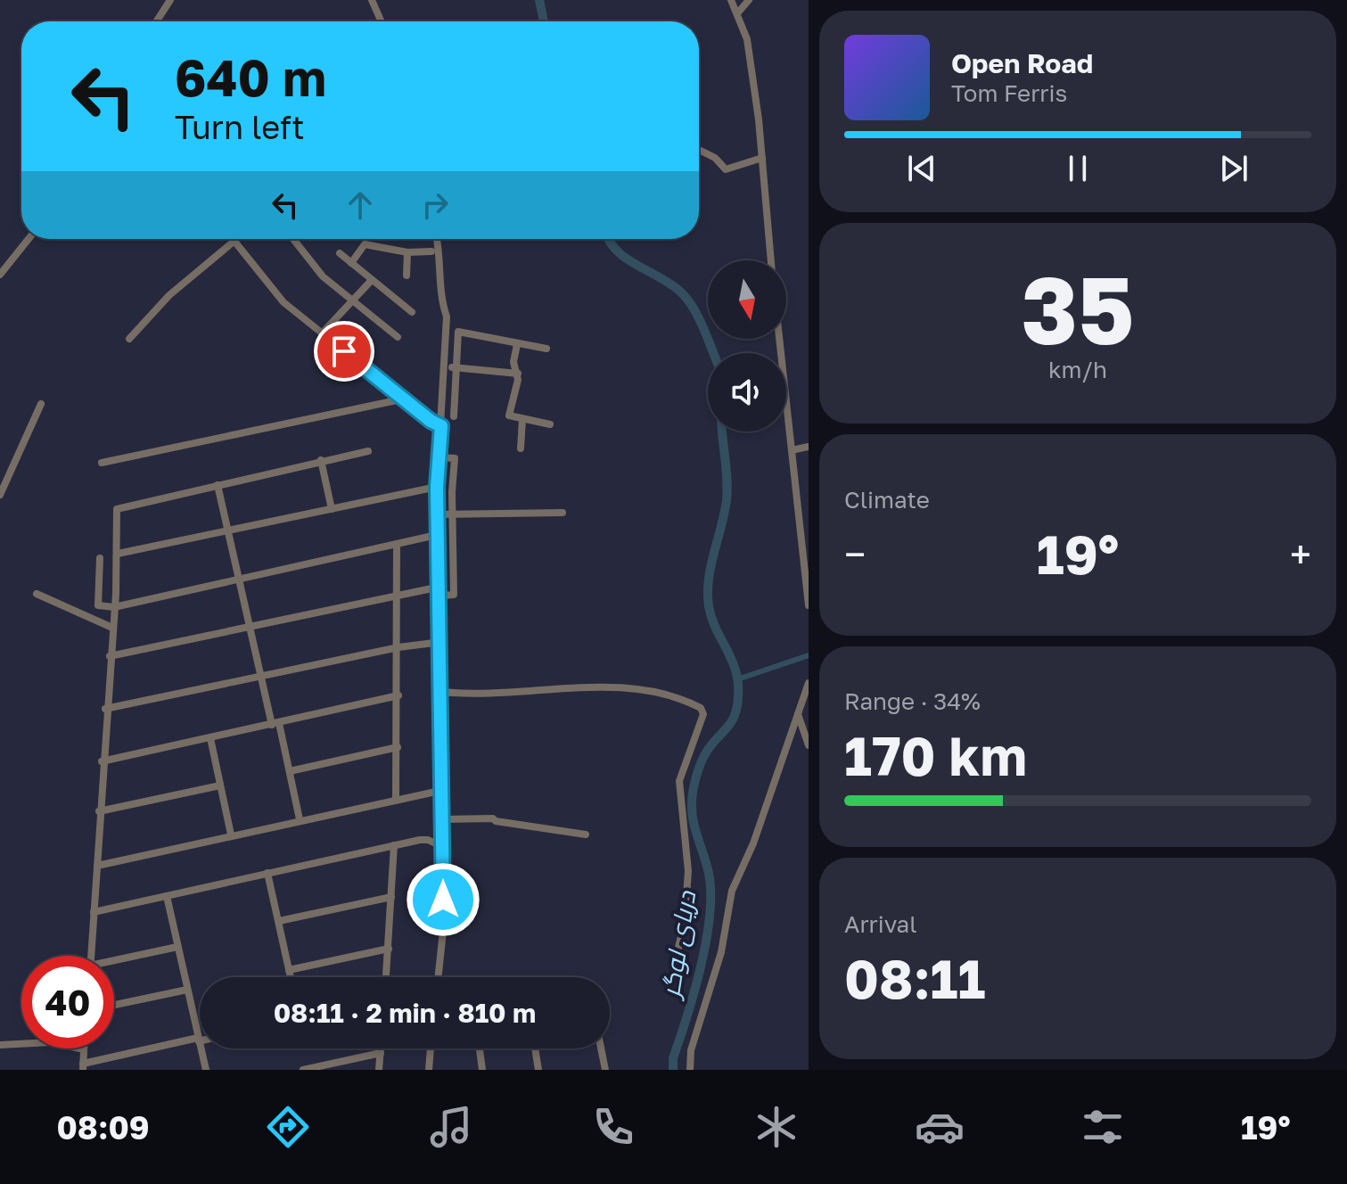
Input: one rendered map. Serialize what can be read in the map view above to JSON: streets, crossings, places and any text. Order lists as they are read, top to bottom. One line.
{"water":["دریای لوگر"],"north":"bottom","page":{"turn":["640 m","Turn left"],"song":["Open Road","Tom Ferris"],"tile":[["35","km/h"],"Climate",["Range · 34%","170 km"],["Arrival","08:11"]],"heat":["−","19°","+"],"limit":"40","trip":"08:11 · 2 min · 810 m","tabs":["08:09","19°"]}}
